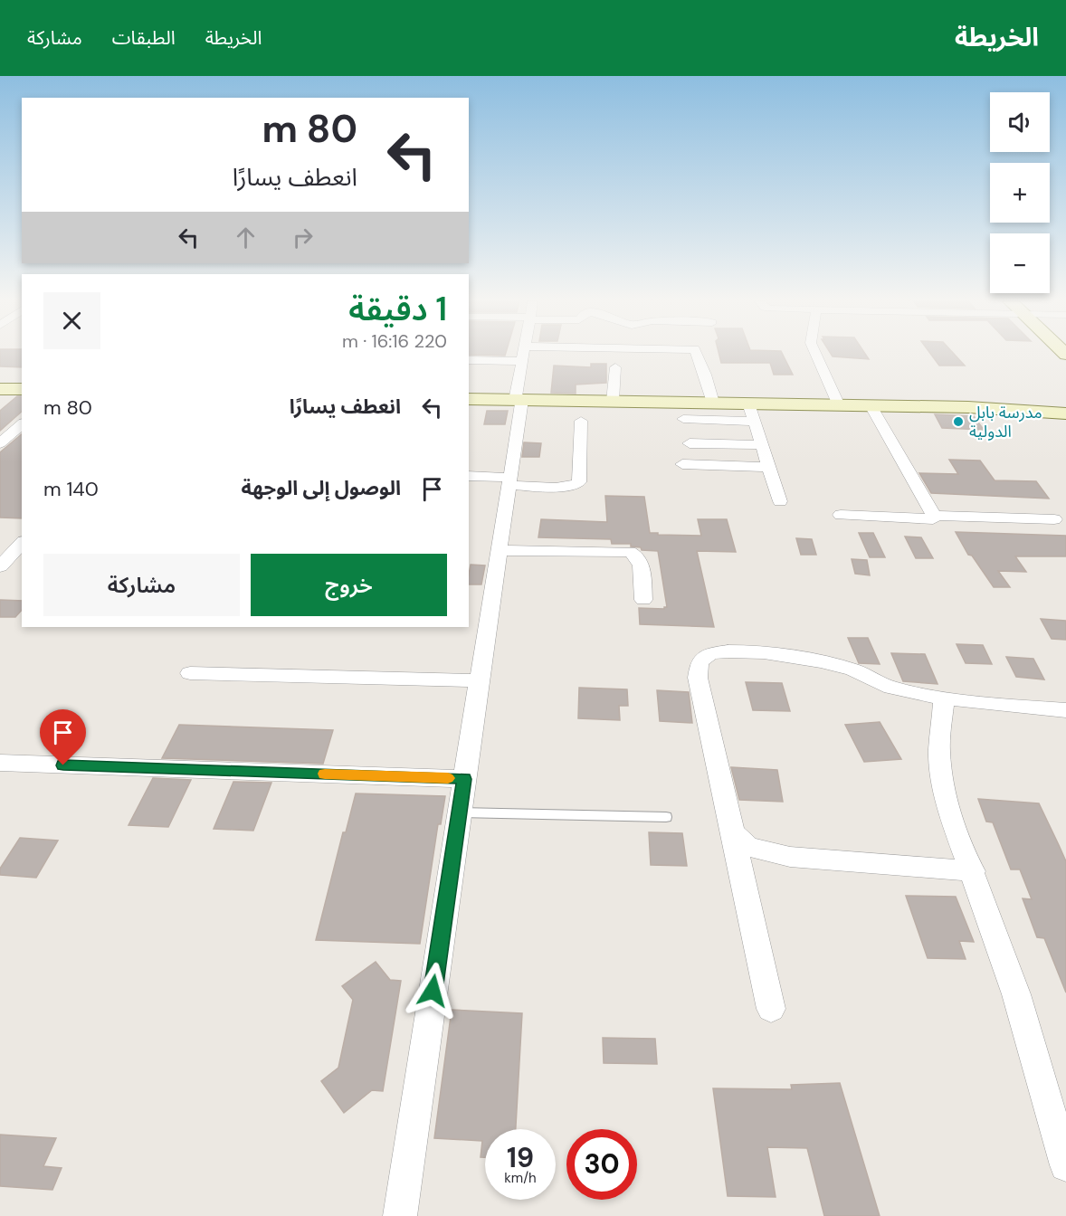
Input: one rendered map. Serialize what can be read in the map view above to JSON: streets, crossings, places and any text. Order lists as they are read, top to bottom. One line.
{"places":["مدرسة بابل الدولية"],"page":{"header":"الخريطة","nav":["الخريطة","الطبقات","مشاركة"],"map_buttons":["+","−"],"turn":["80 m","انعطف يسارًا"],"heading":["1 دقيقة","220 m · 16:16"],"list":[{"name":"انعطف يسارًا","value":"80 m"},{"name":"الوصول إلى الوجهة","value":"140 m"}],"buttons":["خروج","مشاركة"],"speed":"19 km/h","limit":"30"}}
